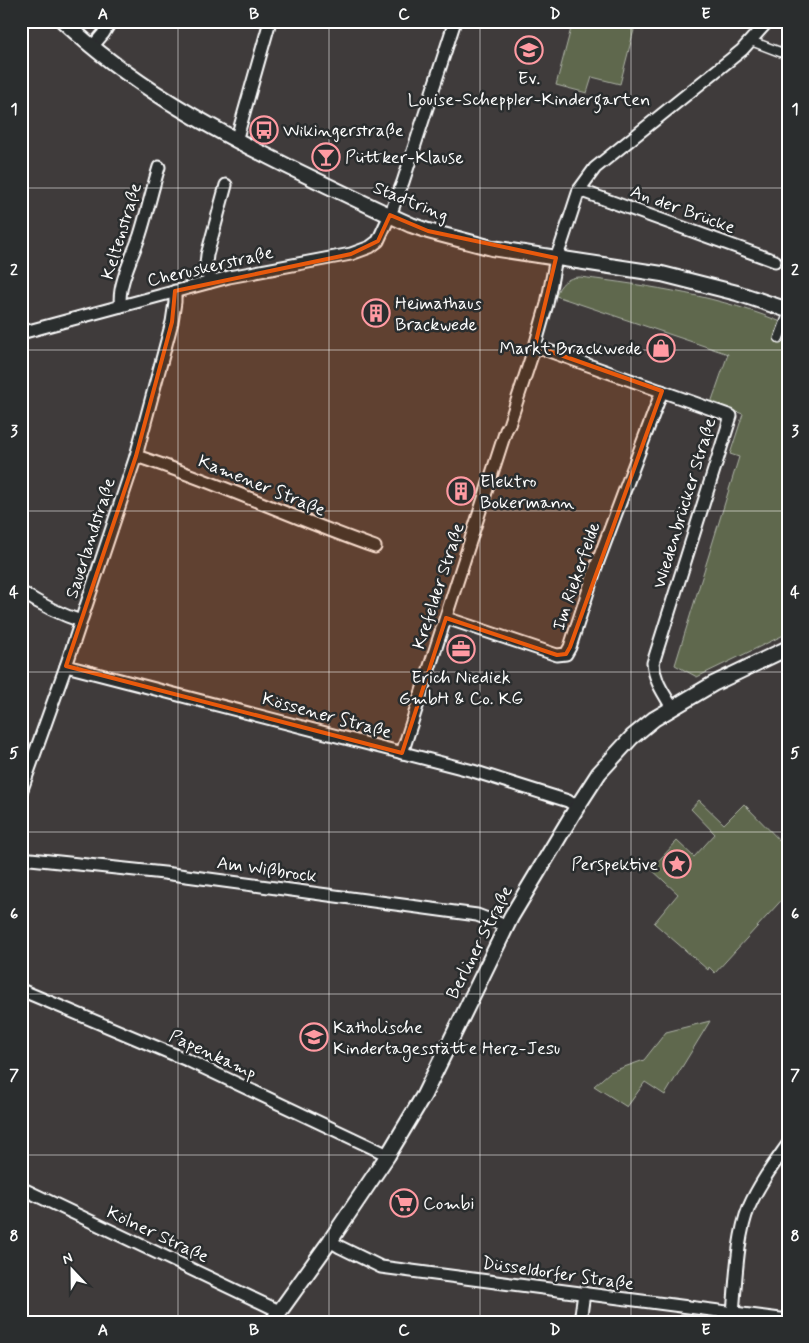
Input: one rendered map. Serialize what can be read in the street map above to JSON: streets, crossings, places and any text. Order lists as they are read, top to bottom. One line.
{"streets":{"street":["Stadtring","An der Brücke","Keltenstraße","Cheruskerstraße","Kamener Straße","Wiedenbrücker Straße","Sauerlandstraße","Im Riekerfelde","Krefelder Straße","Kössener Straße","Am Wißbrock","Berliner Straße","Papenkamp","Kölner Straße","Düsseldorfer Straße"]},"crossings":[["Stadtring","Cheruskerstraße"],["Stadtring","Krefelder Straße"],["An der Brücke","Krefelder Straße"],["Keltenstraße","Cheruskerstraße"],["Cheruskerstraße","Sauerlandstraße"],["Kamener Straße","Sauerlandstraße"],["Wiedenbrücker Straße","Im Riekerfelde"],["Wiedenbrücker Straße","Krefelder Straße"],["Wiedenbrücker Straße","Berliner Straße"],["Sauerlandstraße","Kössener Straße"],["Im Riekerfelde","Krefelder Straße"],["Krefelder Straße","Kössener Straße"],["Kössener Straße","Berliner Straße"],["Am Wißbrock","Berliner Straße"],["Berliner Straße","Papenkamp"],["Berliner Straße","Kölner Straße"],["Berliner Straße","Düsseldorfer Straße"]],"places":{"school or university":["Ev. Louise-Scheppler-Kindergarten","Katholische Kindertagesstätte Herz-Jesu"],"bus stop":["Wikingerstraße"],"bar":["Püttker-Klause"],"building":["Heimathaus Brackwede","Elektro Bokermann"],"shop":["Markt Brackwede"],"office":["Erich Niediek GmbH & Co. KG"],"place":["Perspektive"],"supermarket":["Combi"]},"north":"top","grid":{"columns":["A","B","C","D","E"],"rows":["1","2","3","4","5","6","7","8"]}}
